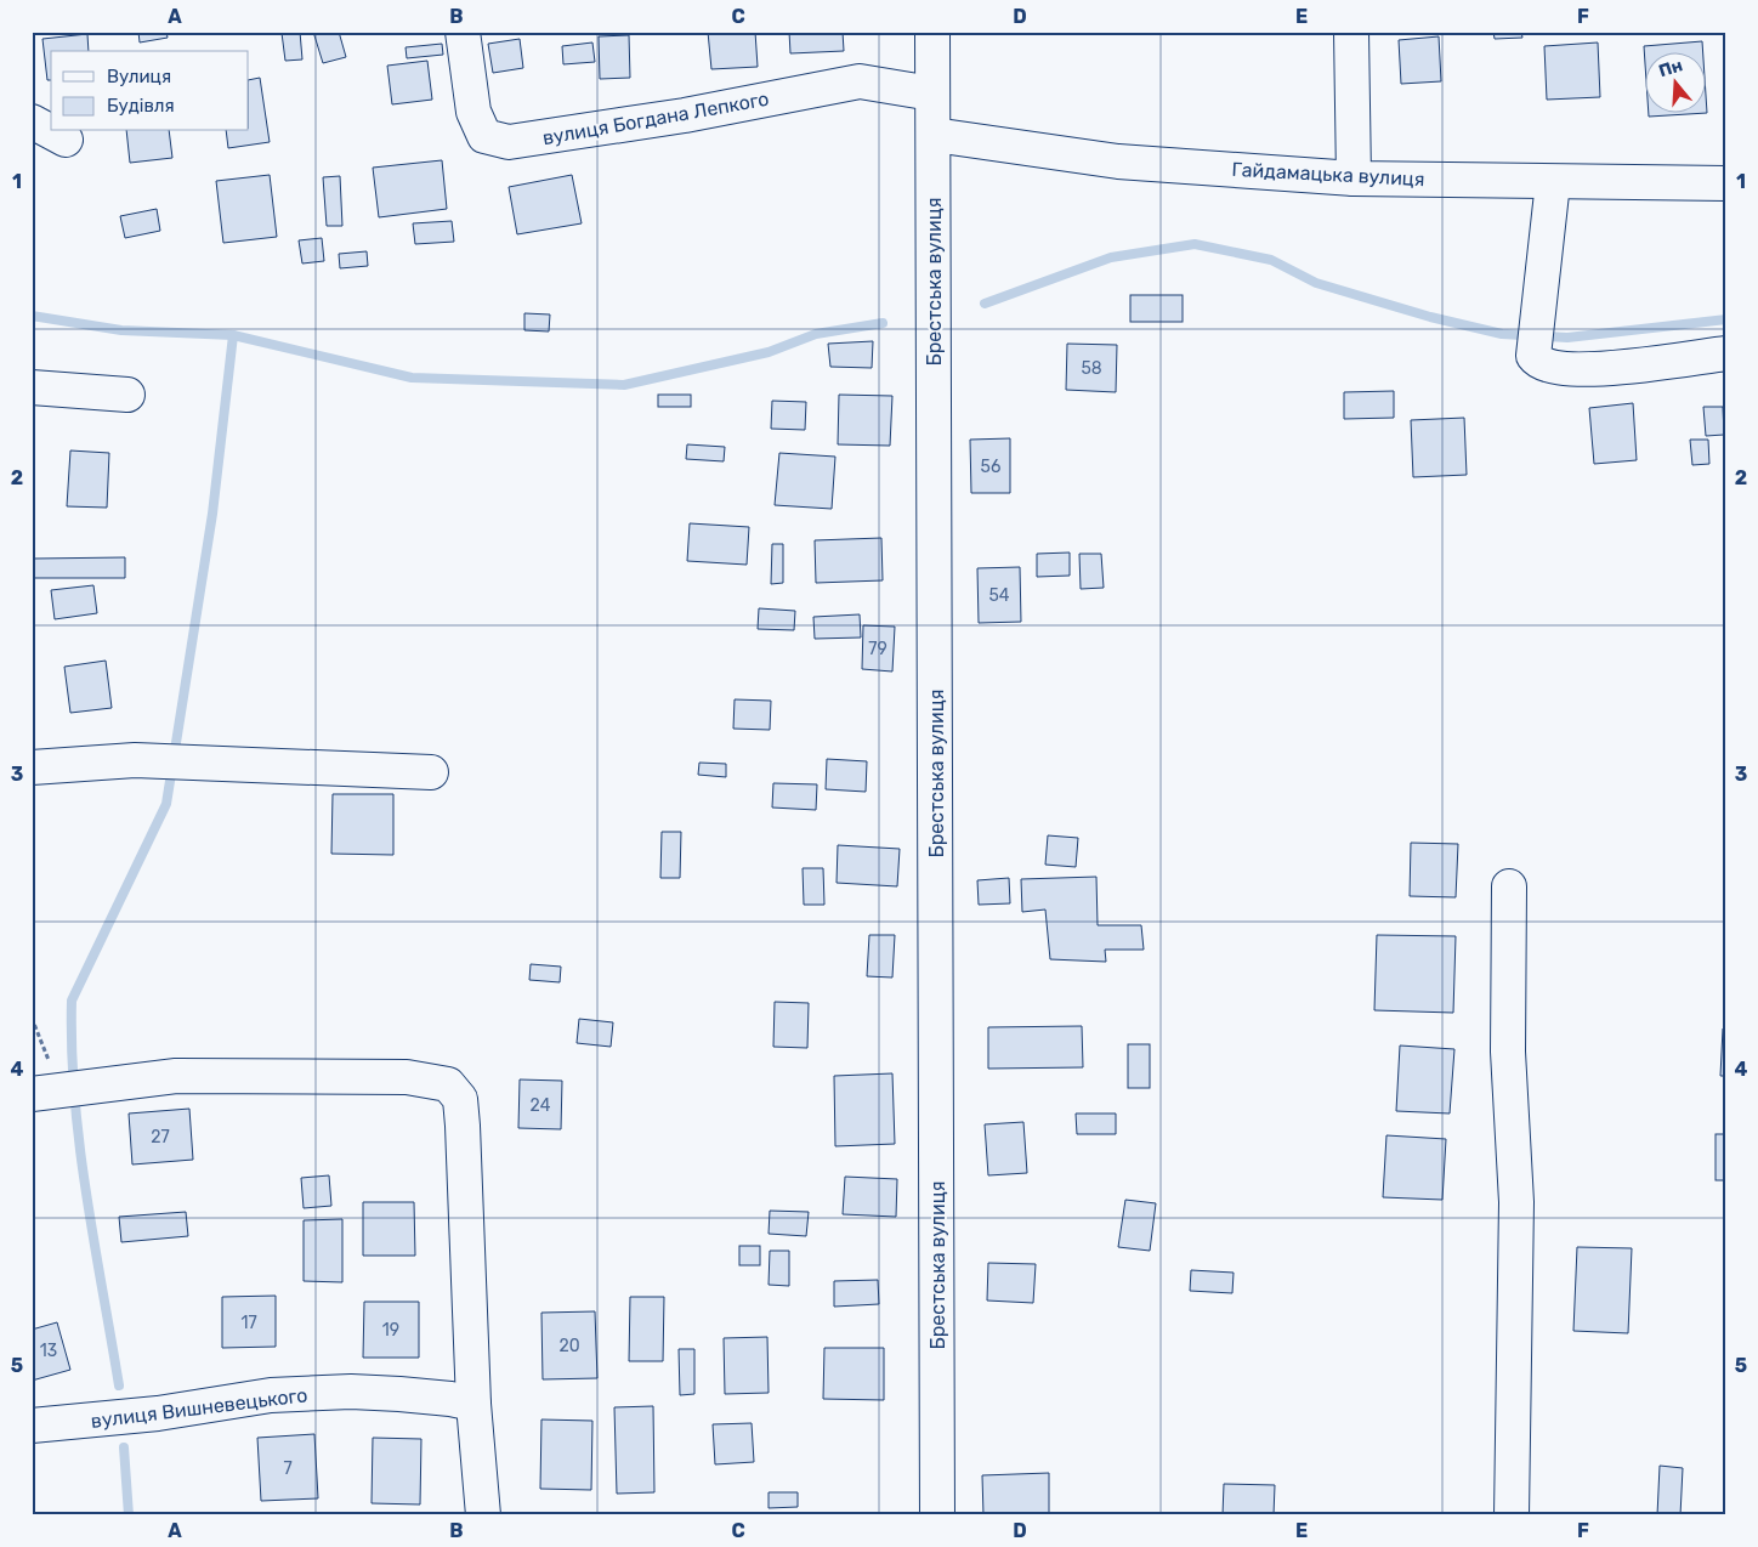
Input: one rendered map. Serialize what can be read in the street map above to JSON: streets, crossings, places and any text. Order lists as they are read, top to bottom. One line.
{"streets":{"street":["вулиця Богдана Лепкого","Гайдамацька вулиця","Брестська вулиця","вулиця Вишневецького"]},"crossings":[["вулиця Богдана Лепкого","Брестська вулиця"],["Гайдамацька вулиця","Брестська вулиця"]],"house_numbers":["58","56","54","79","24","27","17","19","20","13","7"],"legend":["Вулиця","Будівля"],"north":"top","grid":{"columns":["A","B","C","D","E","F"],"rows":["1","2","3","4","5"]}}
